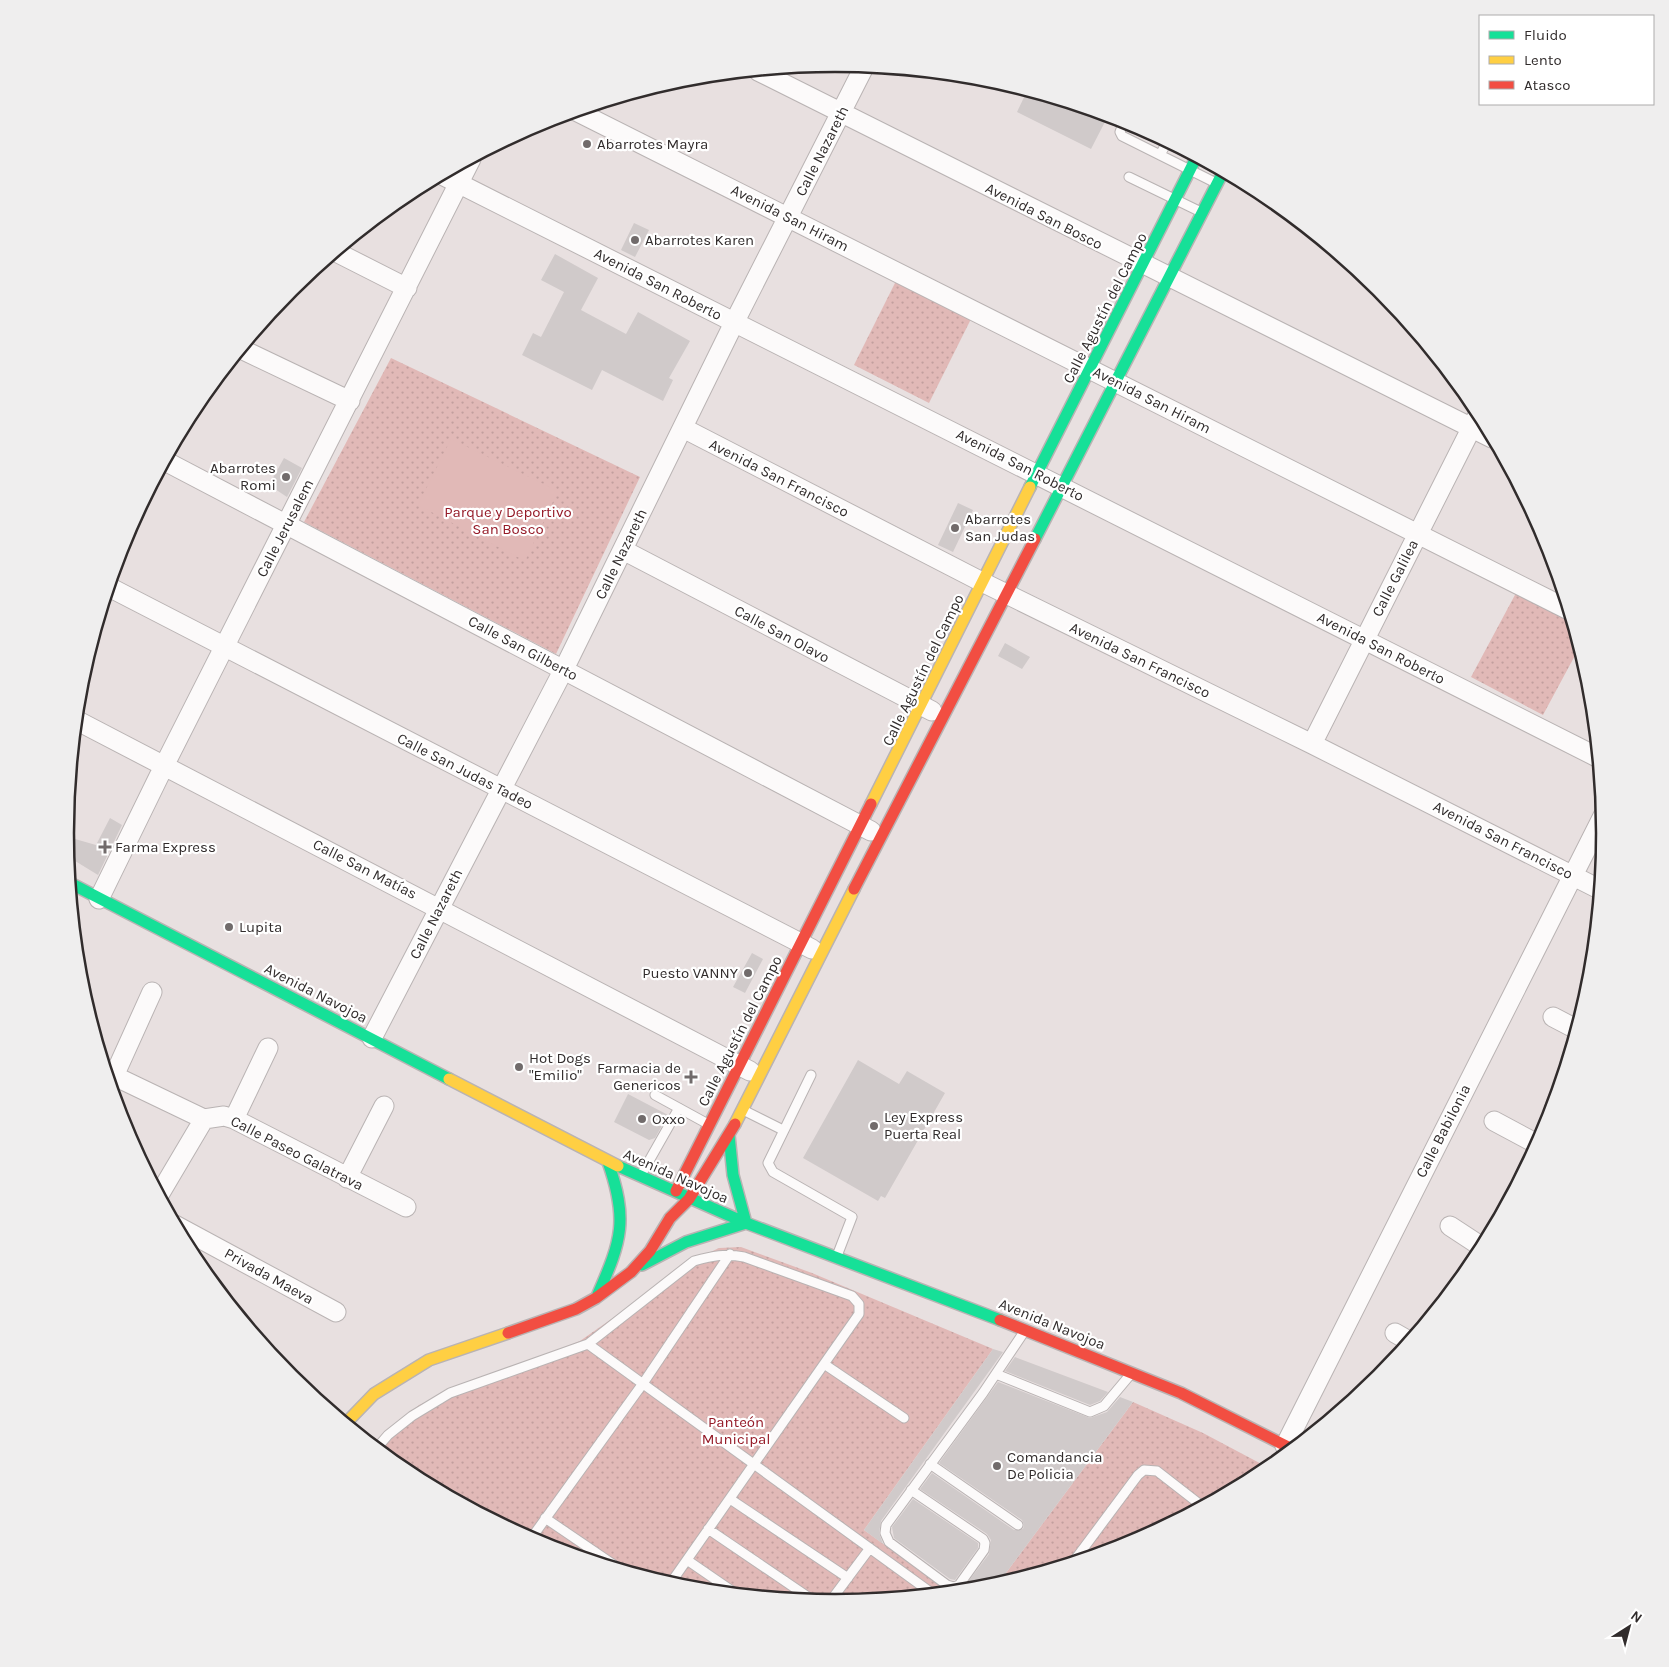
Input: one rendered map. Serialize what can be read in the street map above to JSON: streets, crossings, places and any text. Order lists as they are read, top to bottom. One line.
{"streets":{"street":["Calle Nazareth","Avenida San Bosco","Avenida San Hiram","Avenida San Roberto","Calle Agustín del Campo","Avenida San Francisco","Calle Jerusalem","Calle Galilea","Calle San Olavo","Calle San Gilberto","Calle San Judas Tadeo","Calle San Matías","Avenida Navojoa","Calle Babilonia","Calle Paseo Galatrava","Privada Maeva"]},"crossings":[["Calle Nazareth","Avenida San Bosco"],["Calle Nazareth","Avenida San Hiram"],["Calle Nazareth","Avenida San Roberto"],["Calle Nazareth","Avenida San Francisco"],["Calle Nazareth","Calle San Olavo"],["Calle Nazareth","Calle San Gilberto"],["Calle Nazareth","Calle San Judas Tadeo"],["Calle Nazareth","Calle San Matías"],["Calle Nazareth","Avenida Navojoa"],["Avenida San Bosco","Calle Agustín del Campo"],["Avenida San Hiram","Calle Agustín del Campo"],["Avenida San Hiram","Calle Galilea"],["Avenida San Roberto","Calle Agustín del Campo"],["Avenida San Roberto","Calle Jerusalem"],["Avenida San Roberto","Calle Galilea"],["Calle Agustín del Campo","Avenida San Francisco"],["Calle Agustín del Campo","Calle San Olavo"],["Calle Agustín del Campo","Calle San Gilberto"],["Calle Agustín del Campo","Calle San Judas Tadeo"],["Calle Agustín del Campo","Calle San Matías"],["Calle Agustín del Campo","Avenida Navojoa"],["Avenida San Francisco","Calle Galilea"],["Avenida San Francisco","Calle Babilonia"],["Calle Jerusalem","Calle San Gilberto"],["Calle Jerusalem","Calle San Judas Tadeo"],["Calle Jerusalem","Calle San Matías"],["Calle Jerusalem","Avenida Navojoa"]],"parks":["Parque y Deportivo San Bosco","Panteón Municipal"],"places":{"other":["Abarrotes Mayra","Abarrotes Karen","Abarrotes Romi","Abarrotes San Judas","Lupita","Puesto VANNY","Hot Dogs \"Emilio\"","Oxxo","Ley Express Puerta Real","Comandancia De Policia"],"health":["Farma Express","Farmacia de Genericos"]},"legend":["Fluido","Lento","Atasco"],"north":"top right"}
